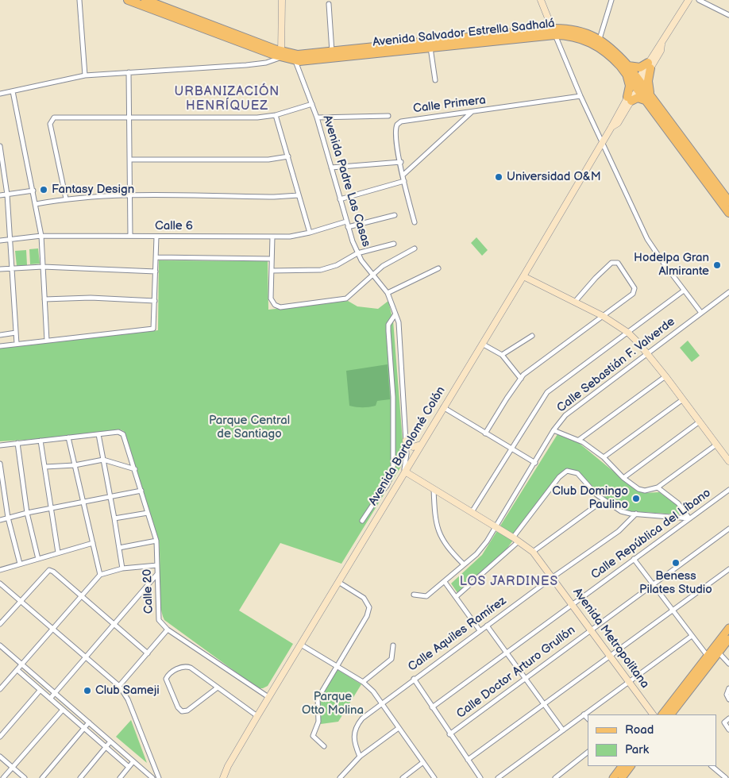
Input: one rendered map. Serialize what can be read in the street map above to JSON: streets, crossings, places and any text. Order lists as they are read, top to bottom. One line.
{"streets":{"highway":["Avenida Salvador Estrella Sadhalá"],"main road":["Avenida Bartolomé Colón","Avenida Metropolitana"],"street":["Calle Primera","Avenida Padre Las Casas","Calle 6","Calle Sebastián F. Valverde","Calle República del Líbano","Calle 20","Calle Aquiles Ramírez","Calle Doctor Arturo Grullón"]},"crossings":[["Avenida Salvador Estrella Sadhalá","Avenida Padre Las Casas"],["Avenida Salvador Estrella Sadhalá","Avenida Bartolomé Colón"],["Avenida Padre Las Casas","Calle 6"],["Avenida Padre Las Casas","Avenida Bartolomé Colón"],["Avenida Padre Las Casas","Avenida Metropolitana"],["Calle Sebastián F. Valverde","Avenida Metropolitana"],["Avenida Bartolomé Colón","Calle 20"],["Avenida Bartolomé Colón","Avenida Metropolitana"],["Calle República del Líbano","Avenida Metropolitana"],["Calle Aquiles Ramírez","Avenida Metropolitana"],["Avenida Metropolitana","Calle Doctor Arturo Grullón"]],"districts":["URBANIZACIÓN HENRÍQUEZ","LOS JARDINES"],"parks":["Parque Central de Santiago","Parque Otto Molina"],"places":["Universidad O&M","Fantasy Design","Hodelpa Gran Almirante","Club Domingo Paulino","Beness Pilates Studio","Club Sameji"],"legend":["Road","Park"]}
